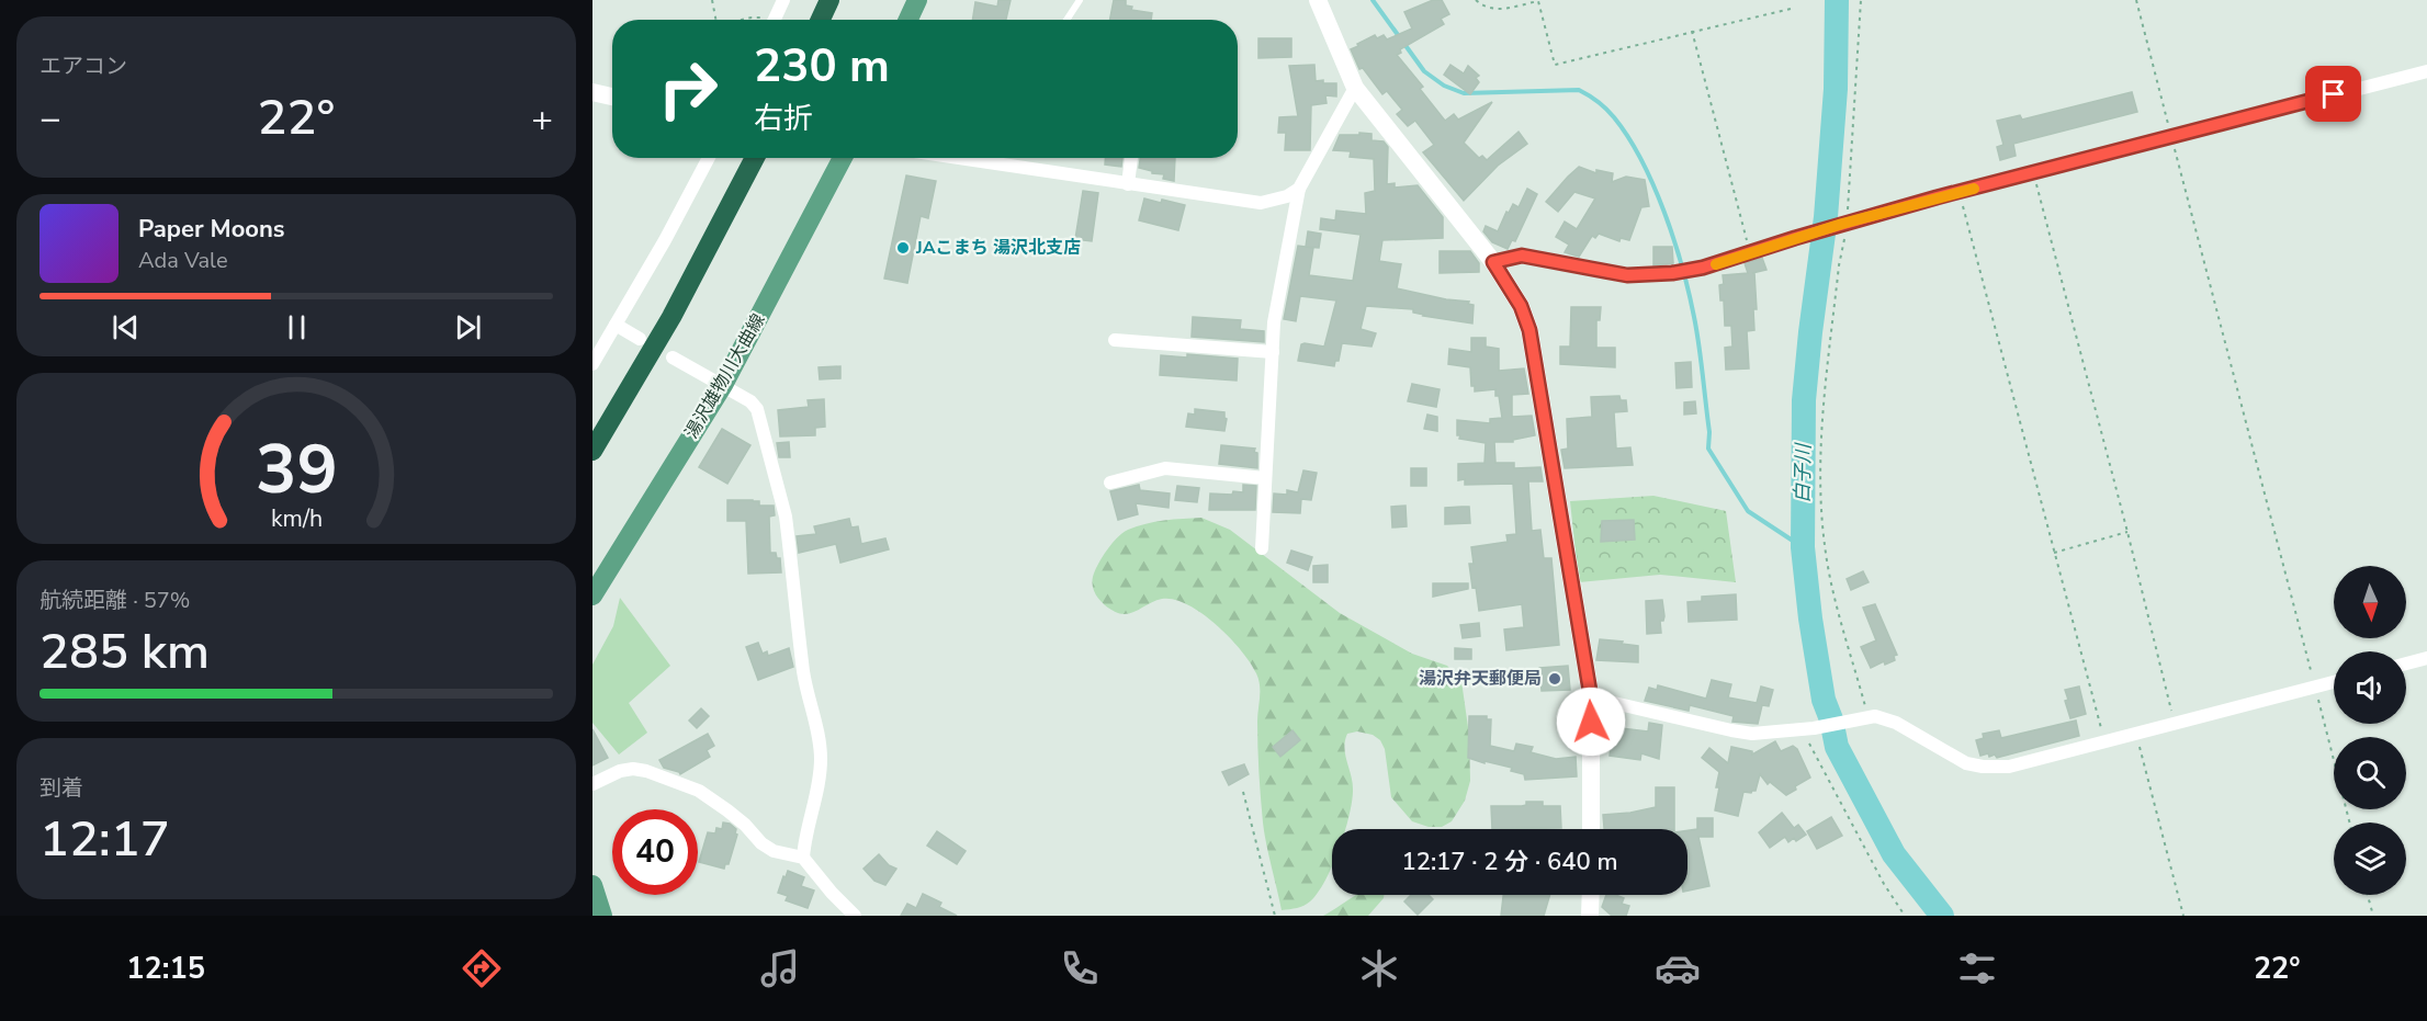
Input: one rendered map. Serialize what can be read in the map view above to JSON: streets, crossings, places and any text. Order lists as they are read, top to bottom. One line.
{"streets":{"main road":["湯沢雄物川大曲線"]},"water":["白子川"],"places":["JAこまち 湯沢北支店","湯沢弁天郵便局"],"north":"bottom","page":{"tile":["エアコン",["航続距離 · 57%","285 km"],["到着","12:17"]],"turn":["230 m","右折"],"heat":["−","22°","+"],"song":["Paper Moons","Ada Vale"],"limit":"40","trip":"12:17 · 2 分 · 640 m","tabs":["12:15","22°"],"gauge":["39","km/h"]}}
